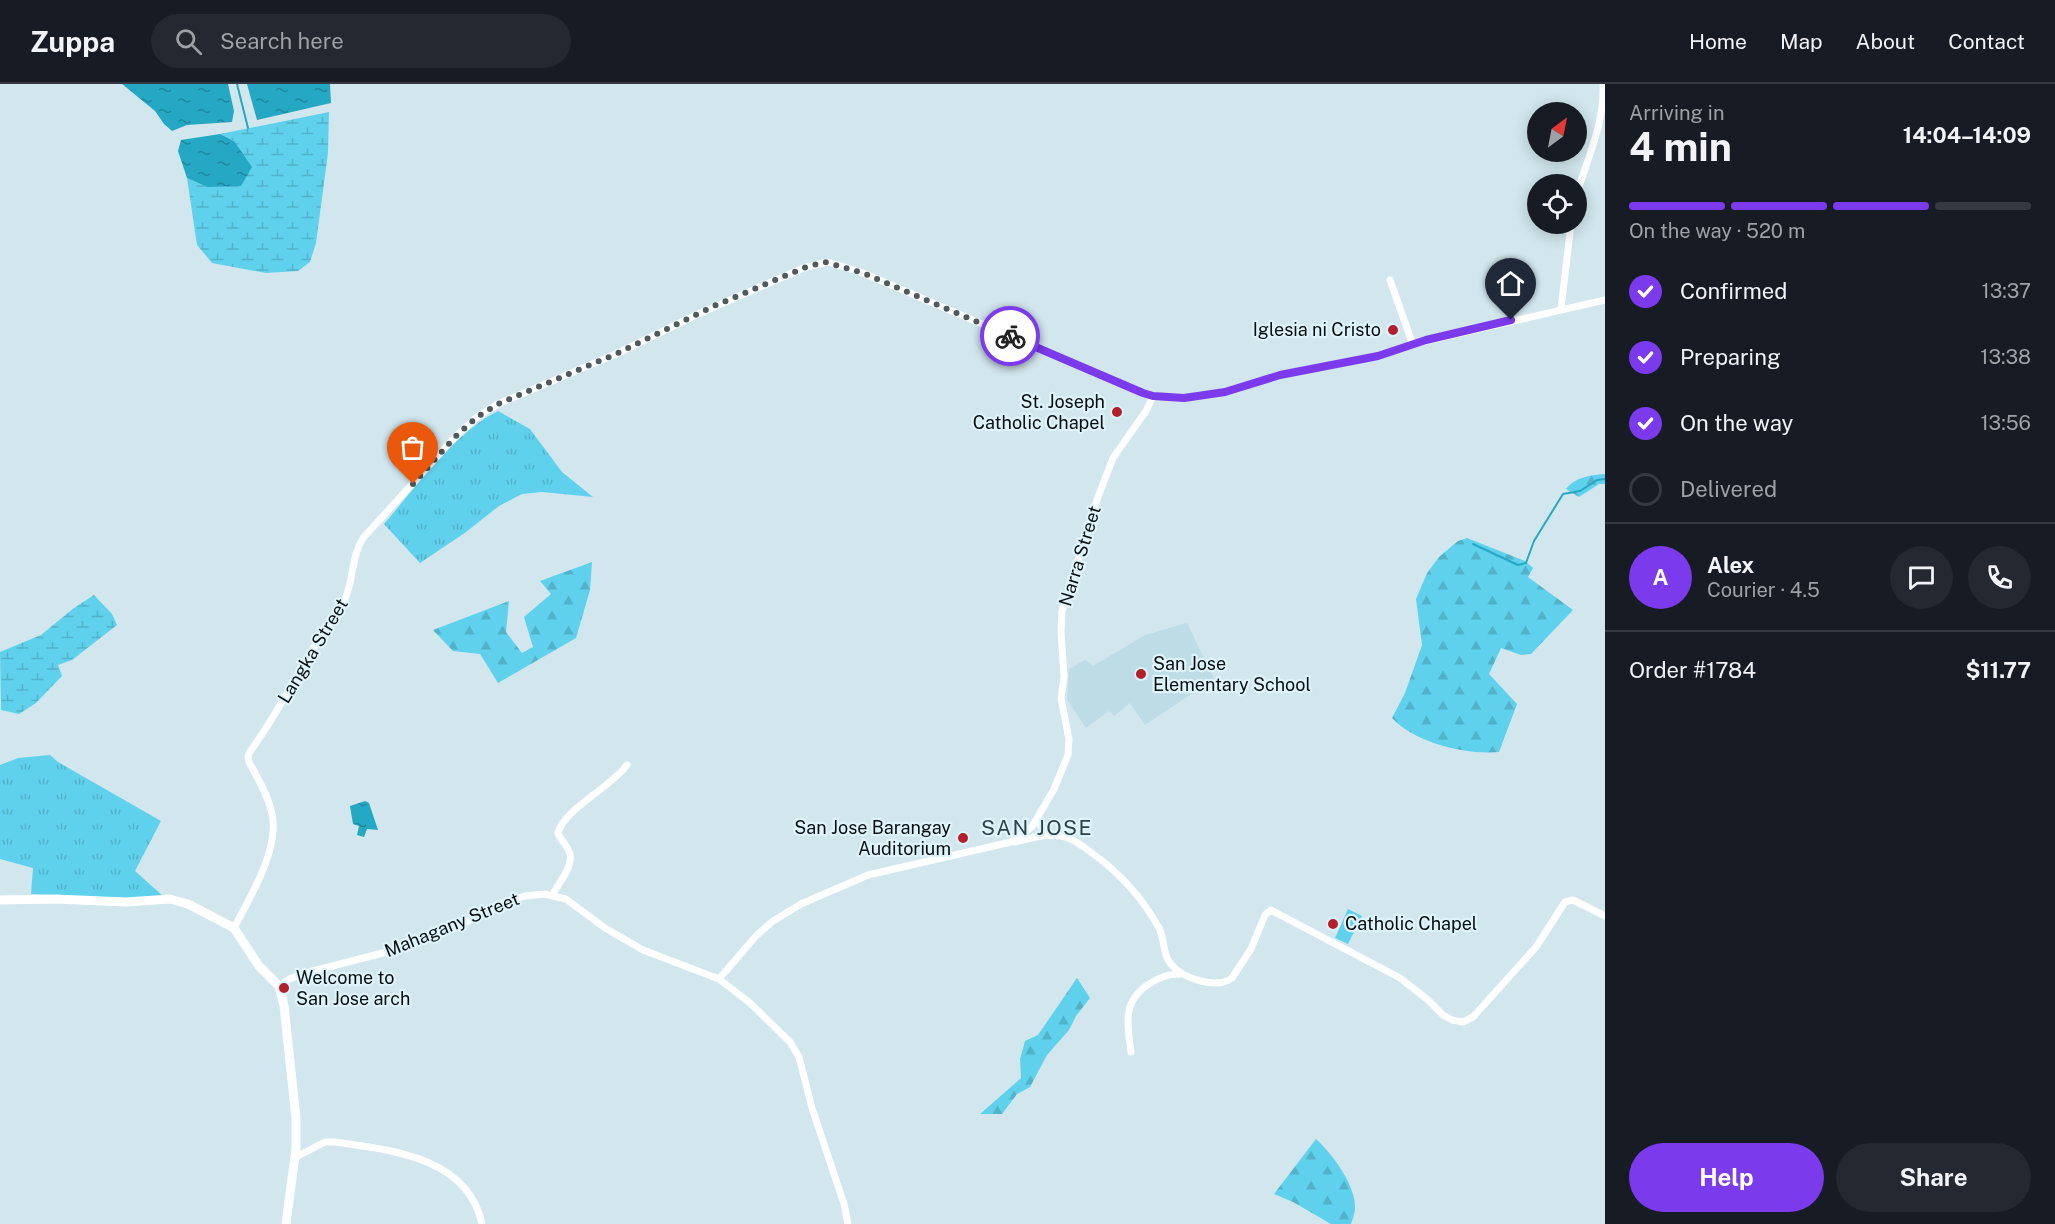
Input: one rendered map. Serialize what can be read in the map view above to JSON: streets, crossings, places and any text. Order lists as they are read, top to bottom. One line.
{"streets":{"street":["Narra Street","Langka Street","Mahagany Street"]},"crossings":[["Narra Street","Langka Street"]],"districts":["SAN JOSE"],"places":["Iglesia ni Cristo","St. Joseph Catholic Chapel","San Jose Elementary School","San Jose Barangay Auditorium","Catholic Chapel","Welcome to San Jose arch"],"north":"top right","page":{"header":"Zuppa","search":"Search here","nav":["Home","Map","About","Contact"],"heading":["4 min","Arriving in","14:04–14:09"],"panel":["Alex","Courier · 4.5","Order #1784","$11.77"],"bar":"On the way · 520 m","list":[["Confirmed","13:37"],["Preparing","13:38"],["On the way","13:56"],"Delivered"],"round":"A","buttons":["Help","Share"]}}
